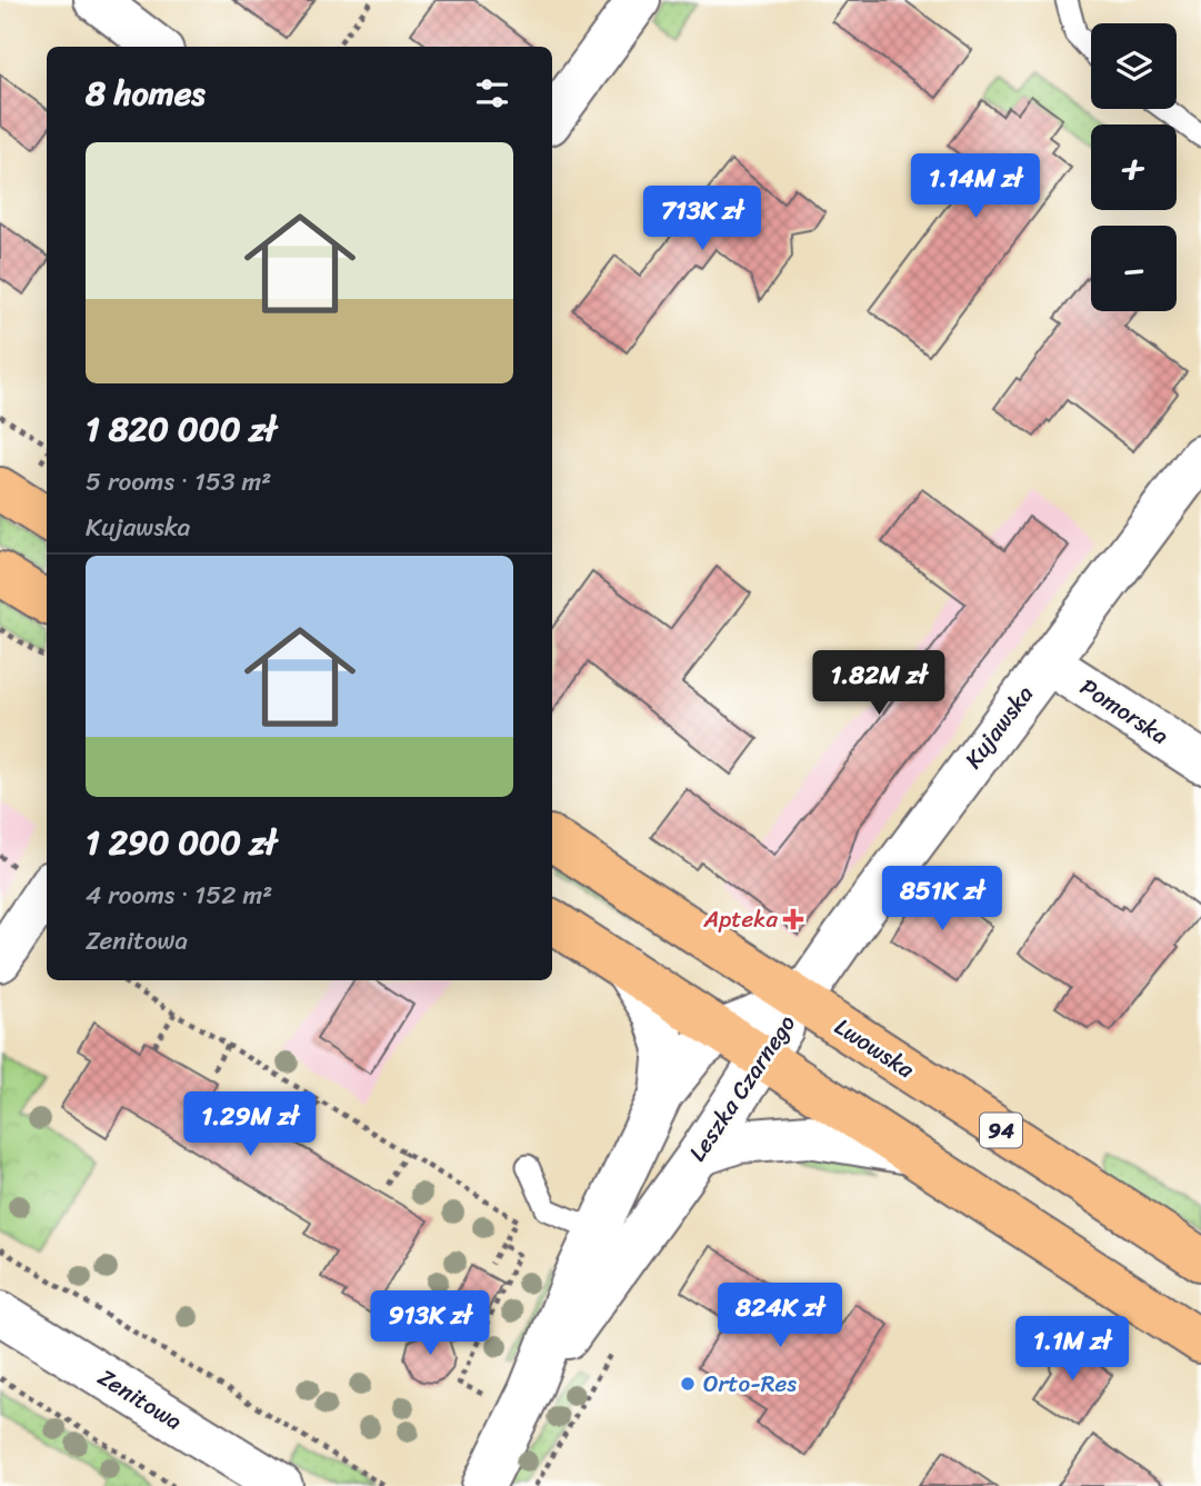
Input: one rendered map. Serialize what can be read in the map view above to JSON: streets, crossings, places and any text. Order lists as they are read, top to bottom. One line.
{"streets":{"main road":["Lwowska","94"],"street":["Pomorska","Kujawska","Leszka Czarnego","Zenitowa"]},"crossings":[["Pomorska","Kujawska"],["Kujawska","Lwowska"],["Kujawska","Leszka Czarnego"],["Lwowska","Leszka Czarnego"]],"places":{"health":["Apteka"],"other":["Orto-Res"]},"page":{"map_buttons":["+","−"],"heading":"8 homes","list":[{"name":"1 820 000 zł","note":"5 rooms · 153 m² · Kujawska"},{"name":"1 290 000 zł","note":"4 rooms · 152 m² · Zenitowa"}],"price":["1.14M zł","713K zł","1.82M zł","851K zł","1.29M zł","824K zł","913K zł","1.1M zł"]}}
